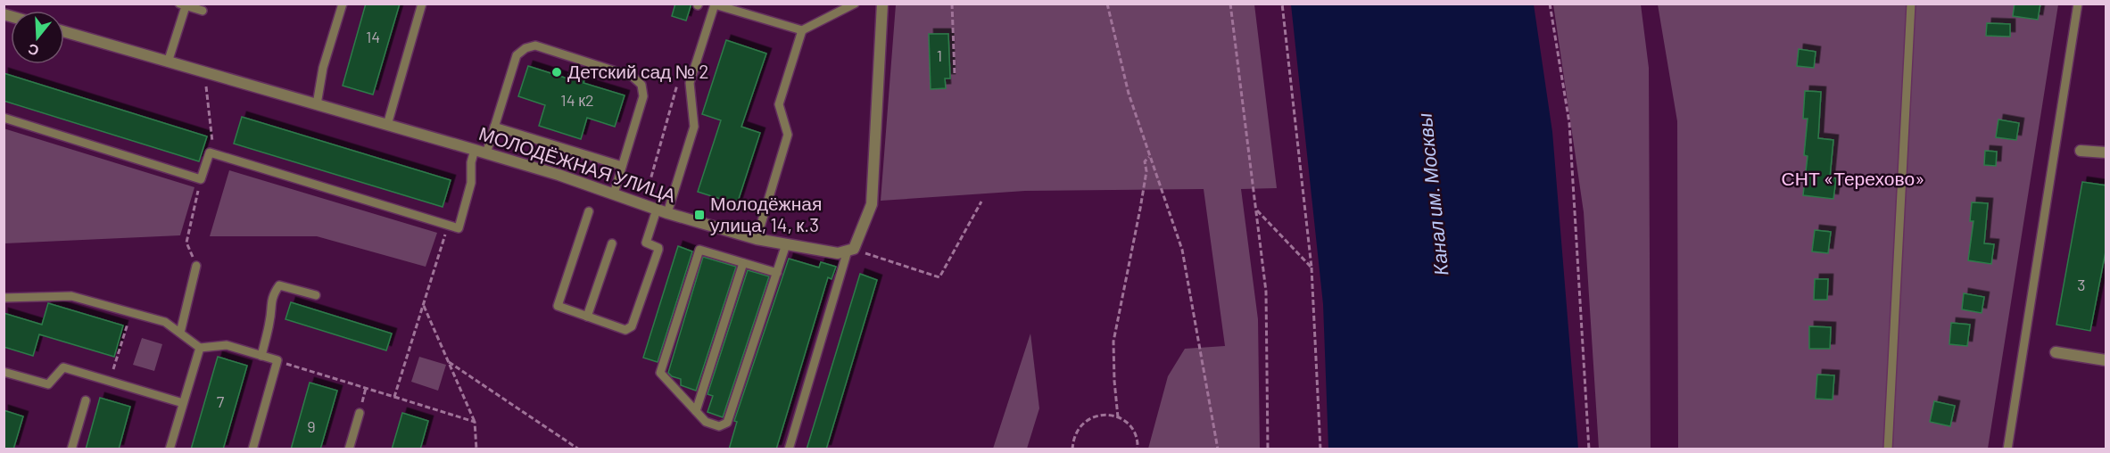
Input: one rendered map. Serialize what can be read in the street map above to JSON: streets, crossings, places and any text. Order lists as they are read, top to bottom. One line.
{"streets":{"street":["МОЛОДЁЖНАЯ УЛИЦА"]},"water":["Канал им. Москвы"],"parks":["СНТ «Терехово»"],"places":{"other":["Детский сад № 2"],"transit":["Молодёжная улица, 14, к.3"]},"house_numbers":["14","1","14 к2","3","7","9"],"north":"bottom"}
